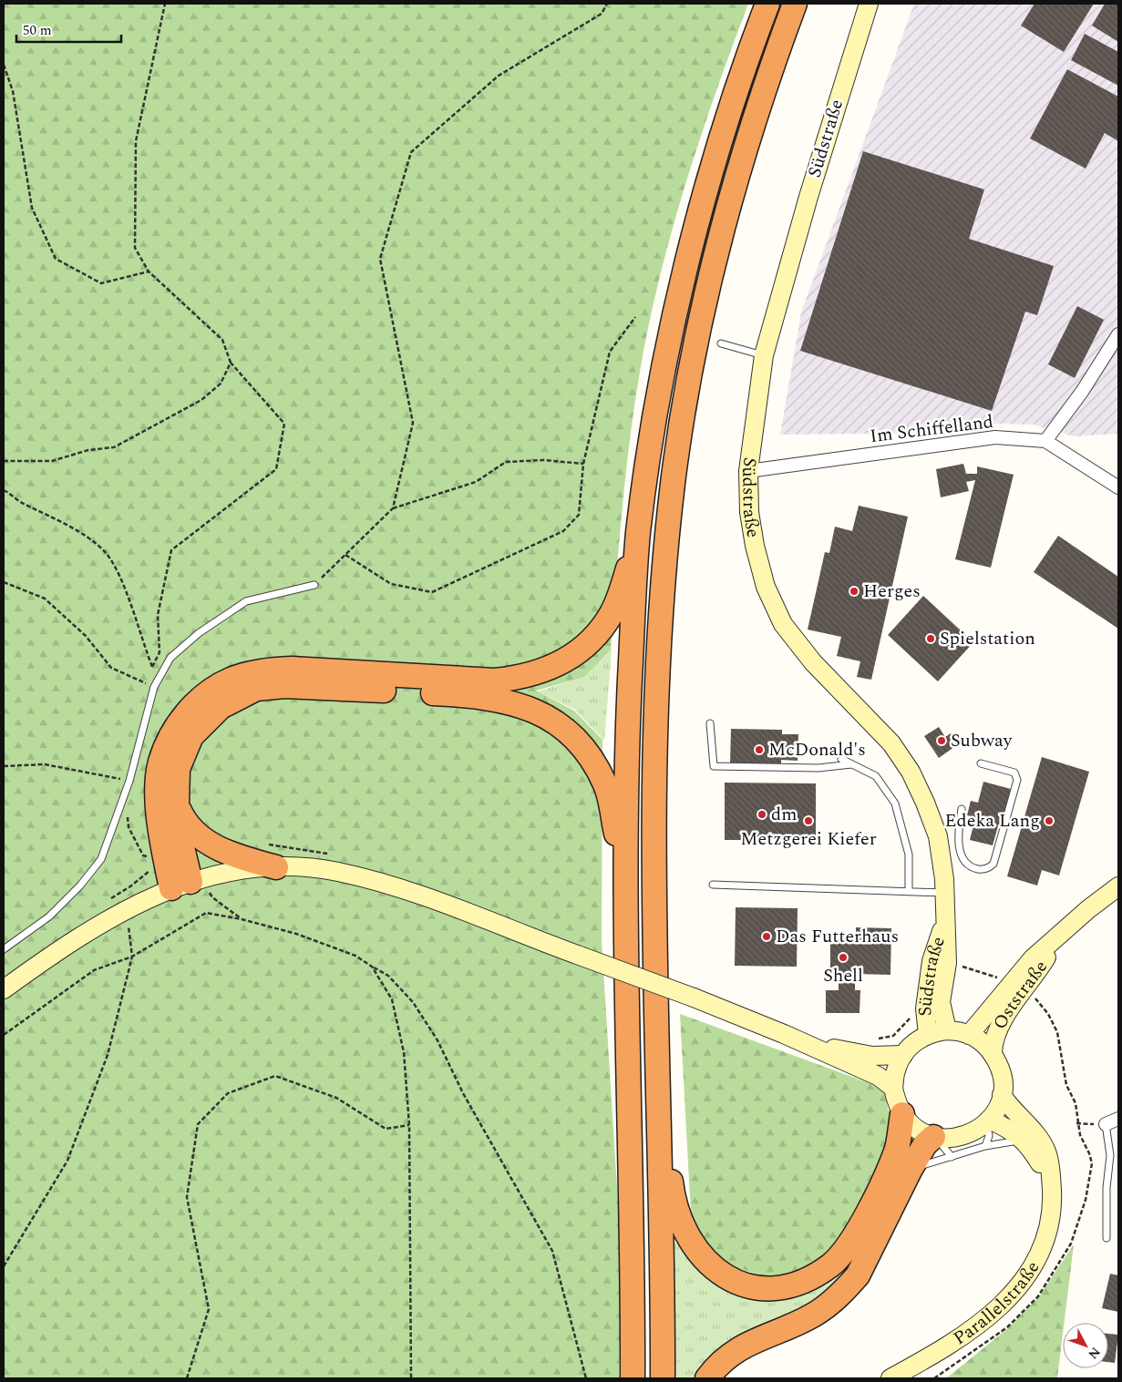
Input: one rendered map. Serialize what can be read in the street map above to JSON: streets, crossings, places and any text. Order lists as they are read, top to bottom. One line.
{"streets":{"main road":["Südstraße","Oststraße","Parallelstraße"],"street":["Im Schiffelland"]},"crossings":[["Südstraße","Im Schiffelland"],["Südstraße","Oststraße"],["Südstraße","Parallelstraße"],["Oststraße","Parallelstraße"]],"places":["Herges","Spielstation","Subway","McDonald's","dm","Metzgerei Kiefer","Edeka Lang","Das Futterhaus","Shell"],"scale_bar":"50 m","north":"bottom right"}
